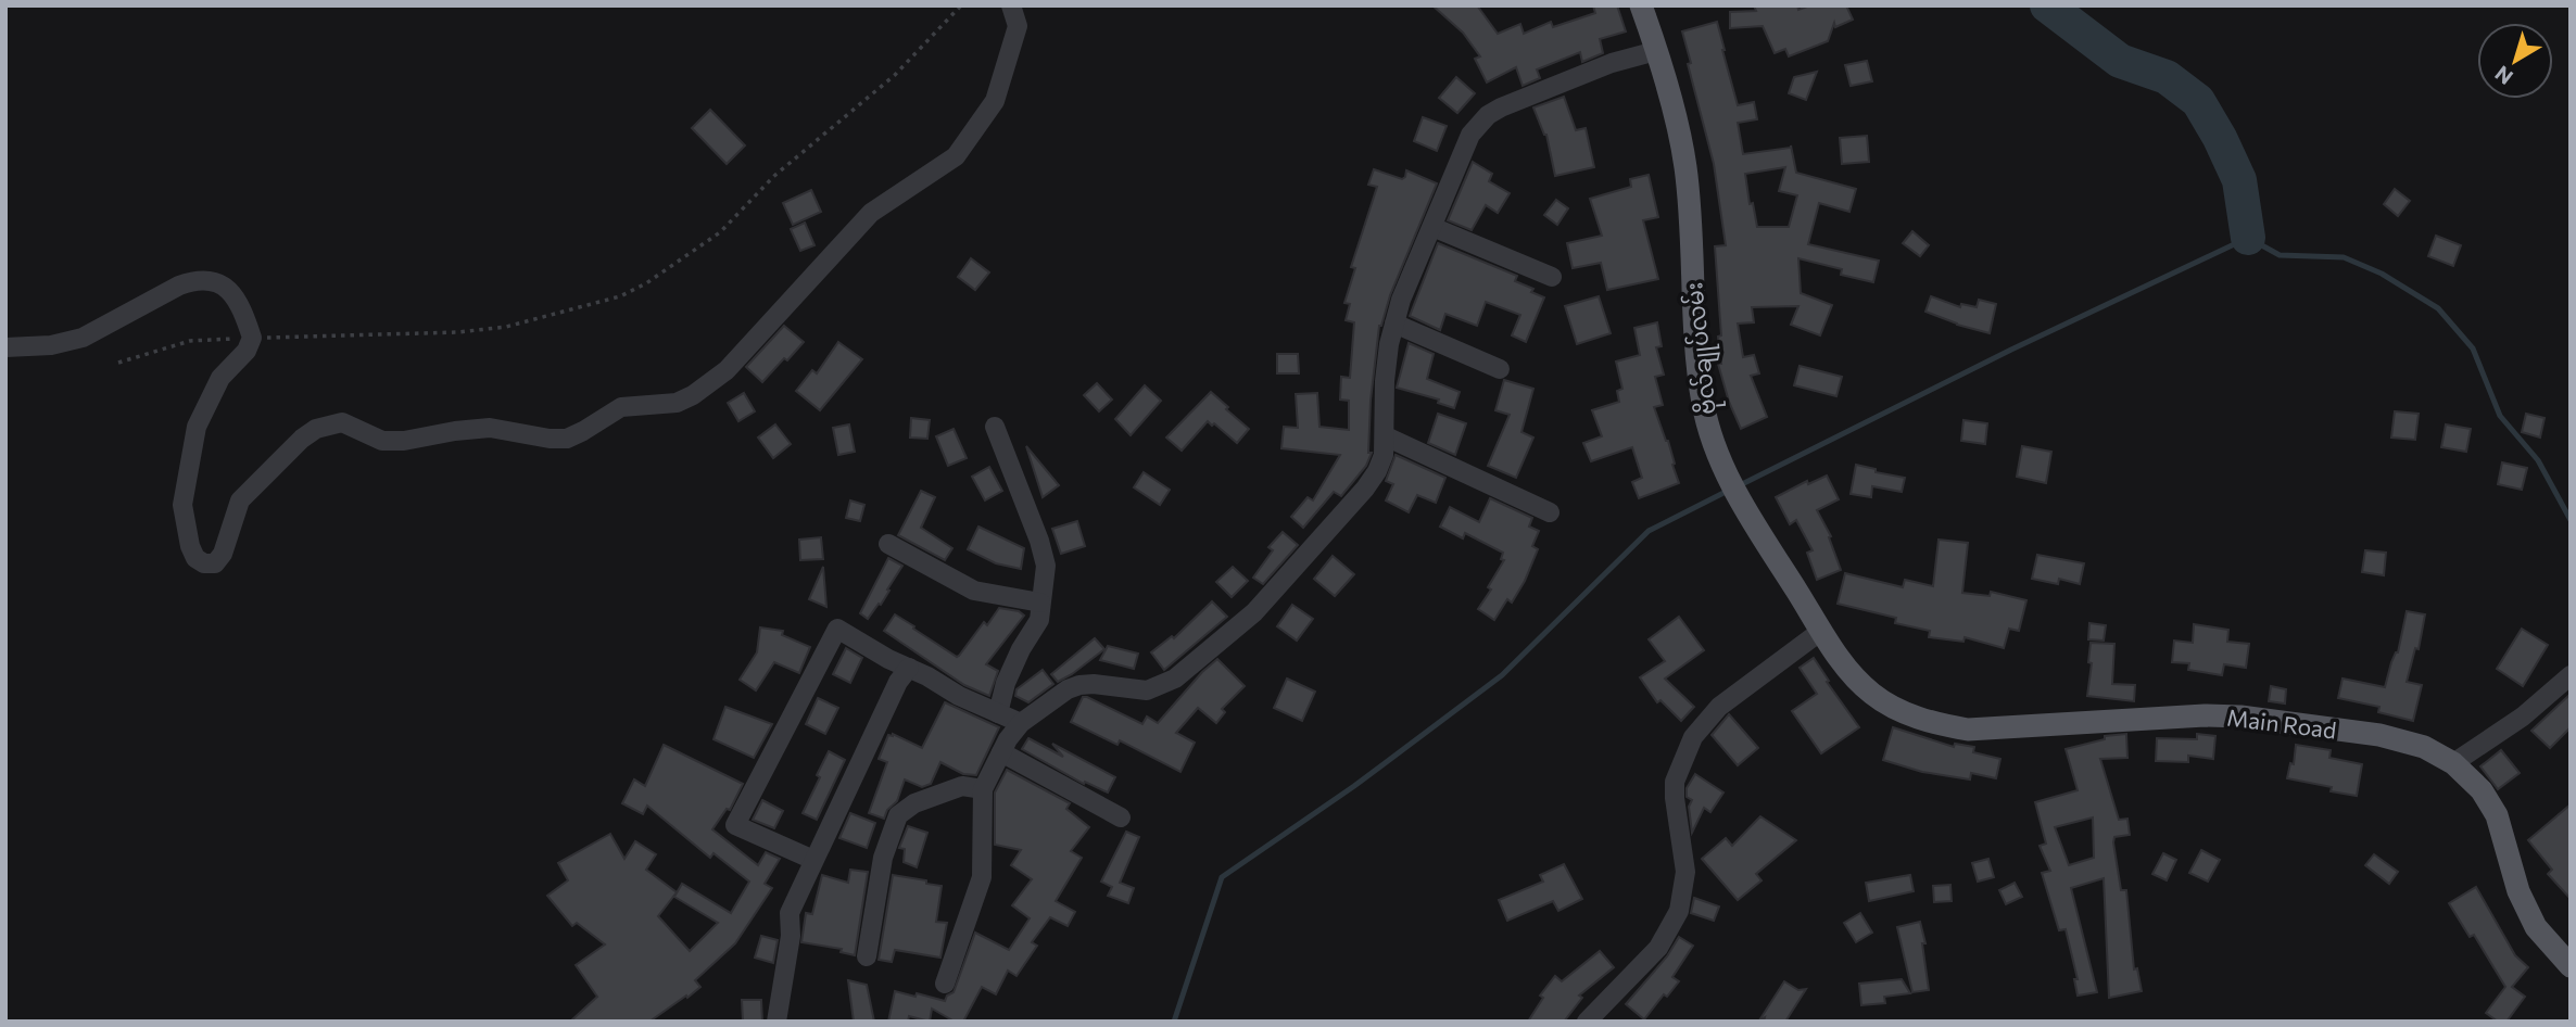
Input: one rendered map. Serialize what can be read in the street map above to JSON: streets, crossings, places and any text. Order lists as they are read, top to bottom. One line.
{"streets":{"main road":["ဗိုလ်‌ချုပ်‌လမ်း","Main Road"]},"crossings":[["ဗိုလ်‌ချုပ်‌လမ်း","Main Road"]],"north":"bottom left"}
